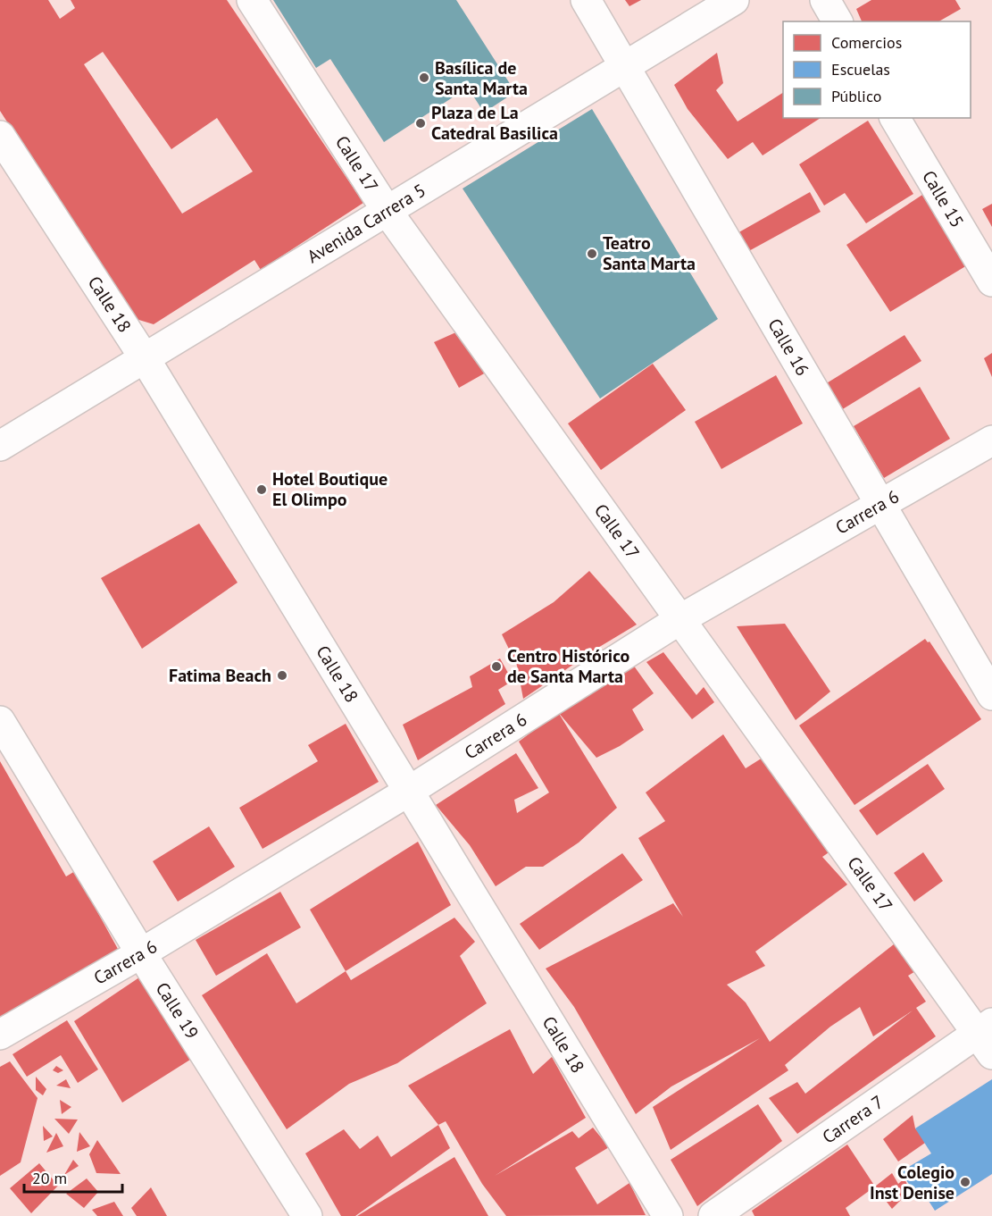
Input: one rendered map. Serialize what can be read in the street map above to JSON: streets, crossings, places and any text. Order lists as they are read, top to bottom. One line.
{"streets":{"street":["Calle 17","Calle 15","Avenida Carrera 5","Calle 18","Calle 16","Carrera 6","Calle 19","Carrera 7"]},"crossings":[["Calle 17","Avenida Carrera 5"],["Calle 17","Carrera 6"],["Calle 17","Carrera 7"],["Avenida Carrera 5","Calle 18"],["Avenida Carrera 5","Calle 16"],["Calle 18","Carrera 6"],["Calle 16","Carrera 6"],["Carrera 6","Calle 19"]],"places":["Basílica de Santa Marta","Plaza de La Catedral Basilica","Teatro Santa Marta","Hotel Boutique El Olimpo","Centro Histórico de Santa Marta","Fatima Beach","Colegio Inst Denise"],"legend":["Comercios","Escuelas","Público"],"scale_bar":"20 m"}
